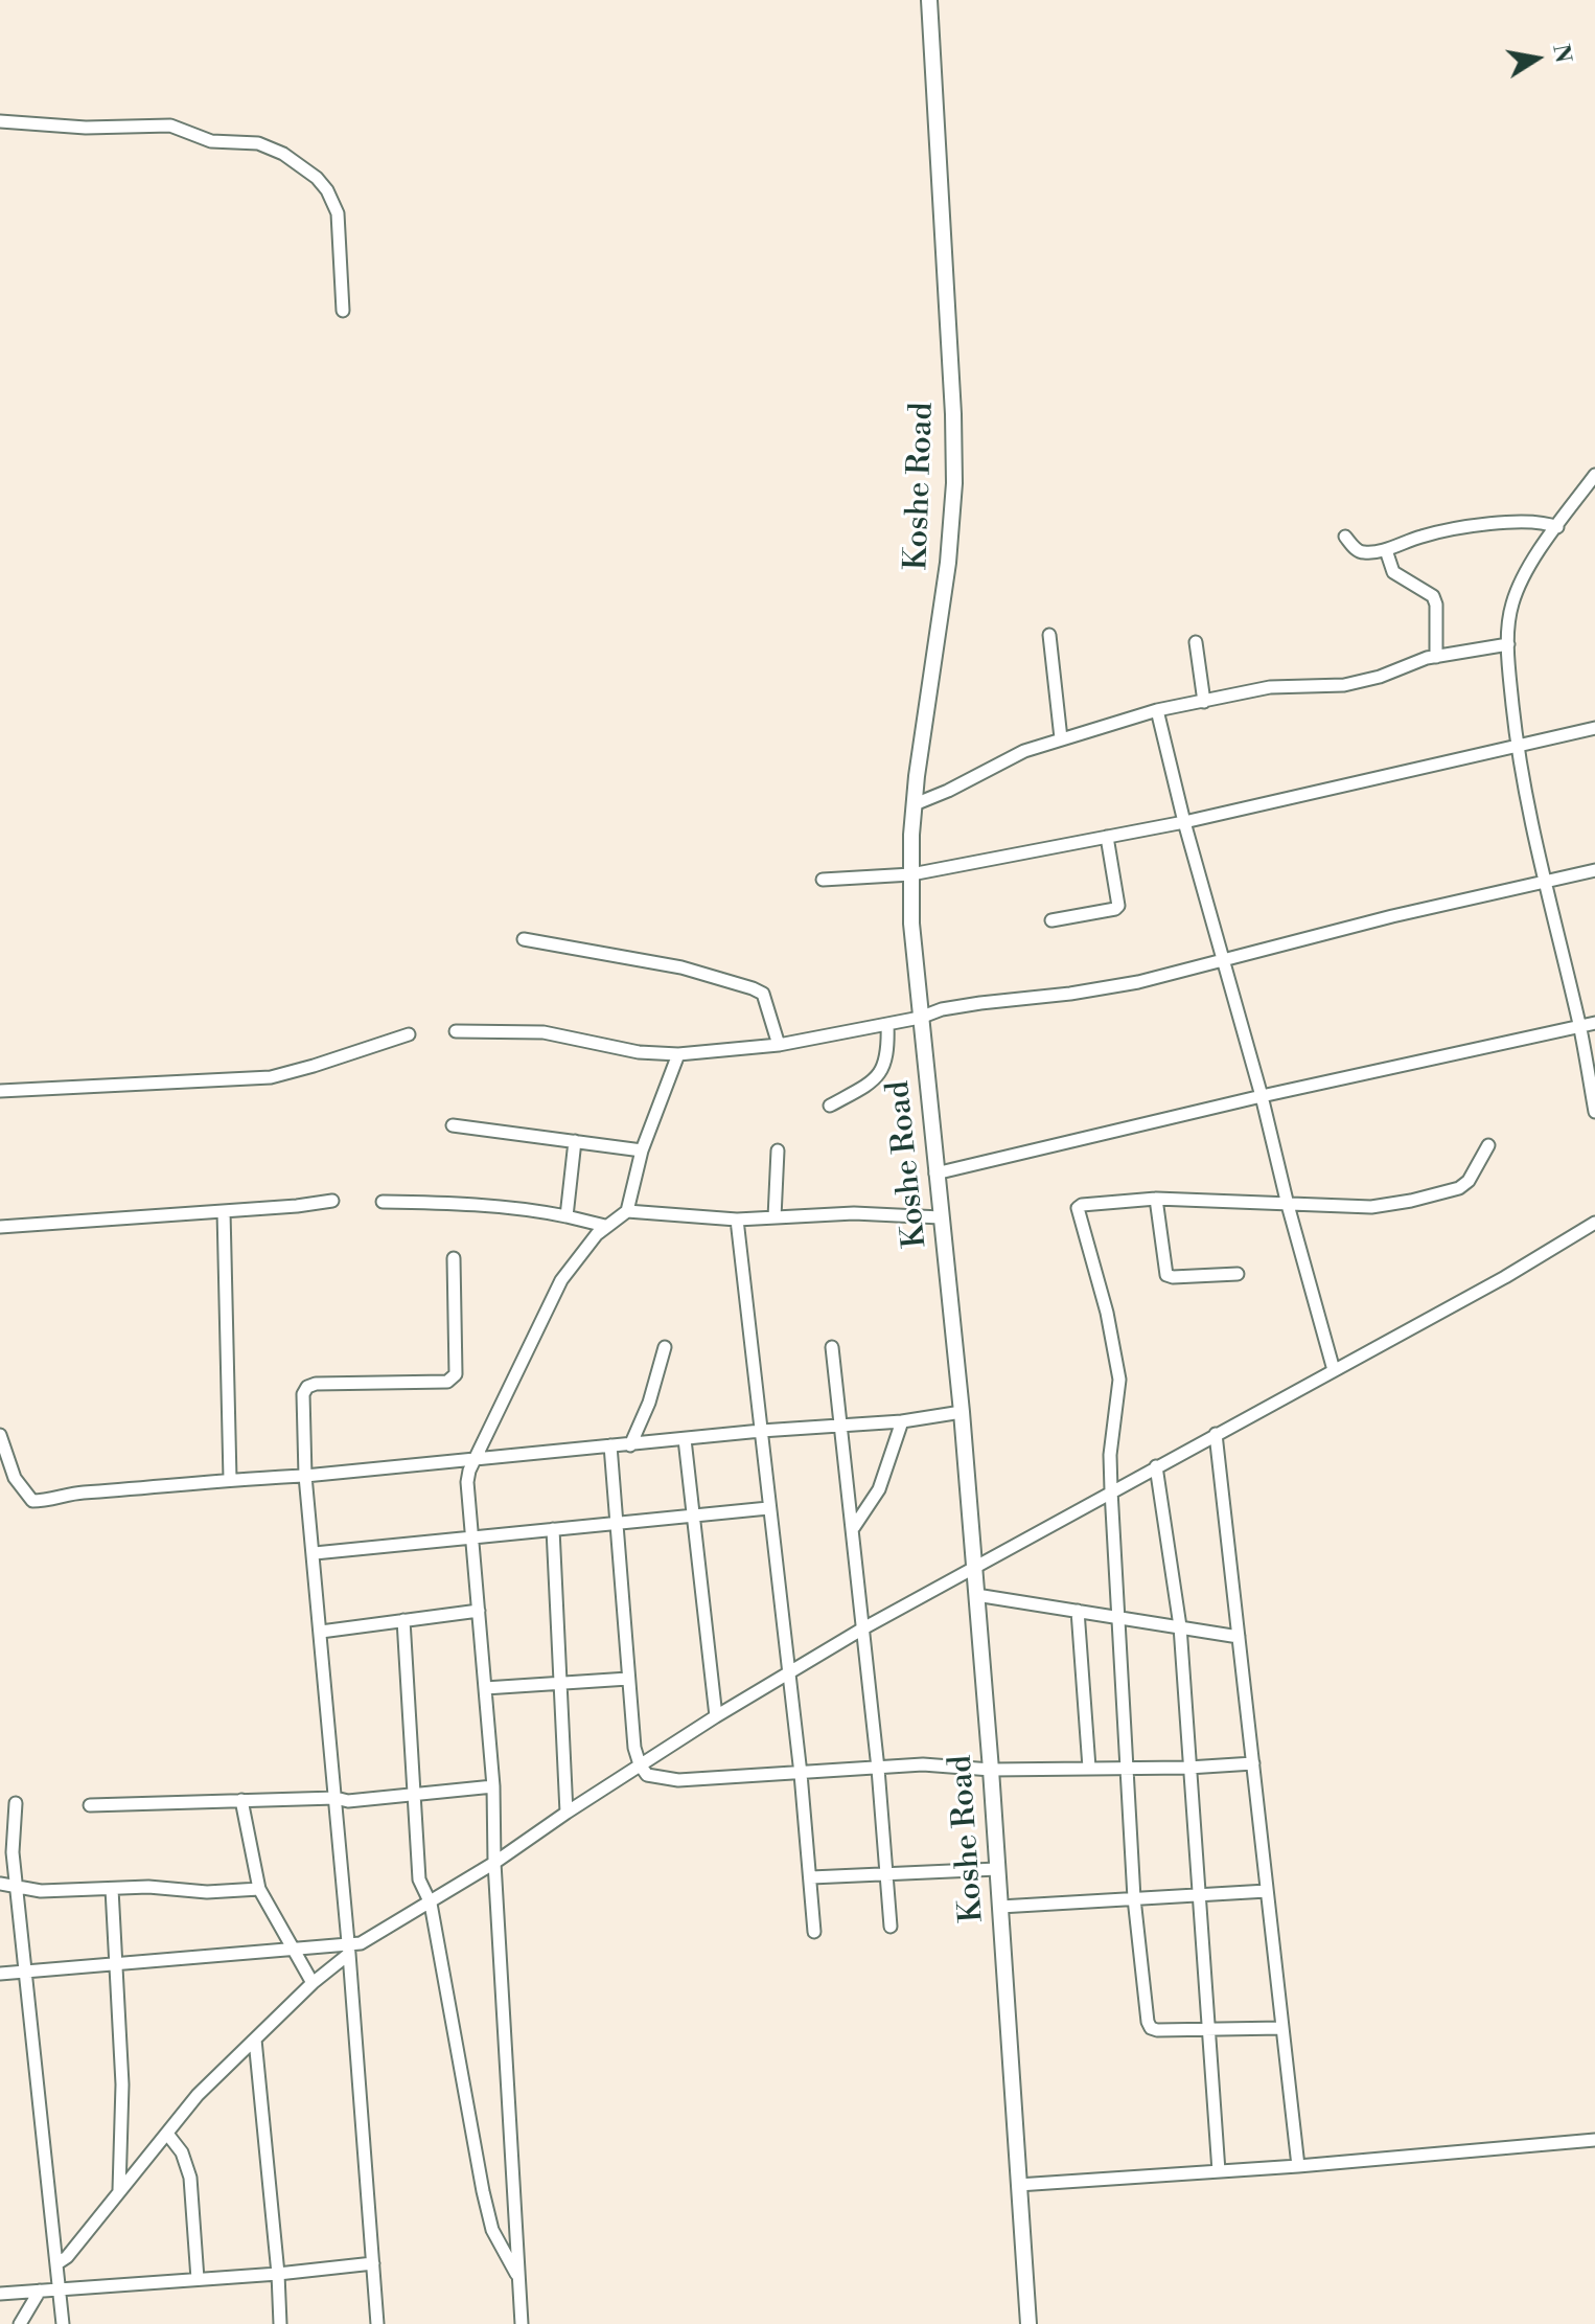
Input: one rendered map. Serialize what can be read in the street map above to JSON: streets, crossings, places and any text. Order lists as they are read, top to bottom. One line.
{"streets":{"main road":["Koshe Road"]},"north":"right"}
